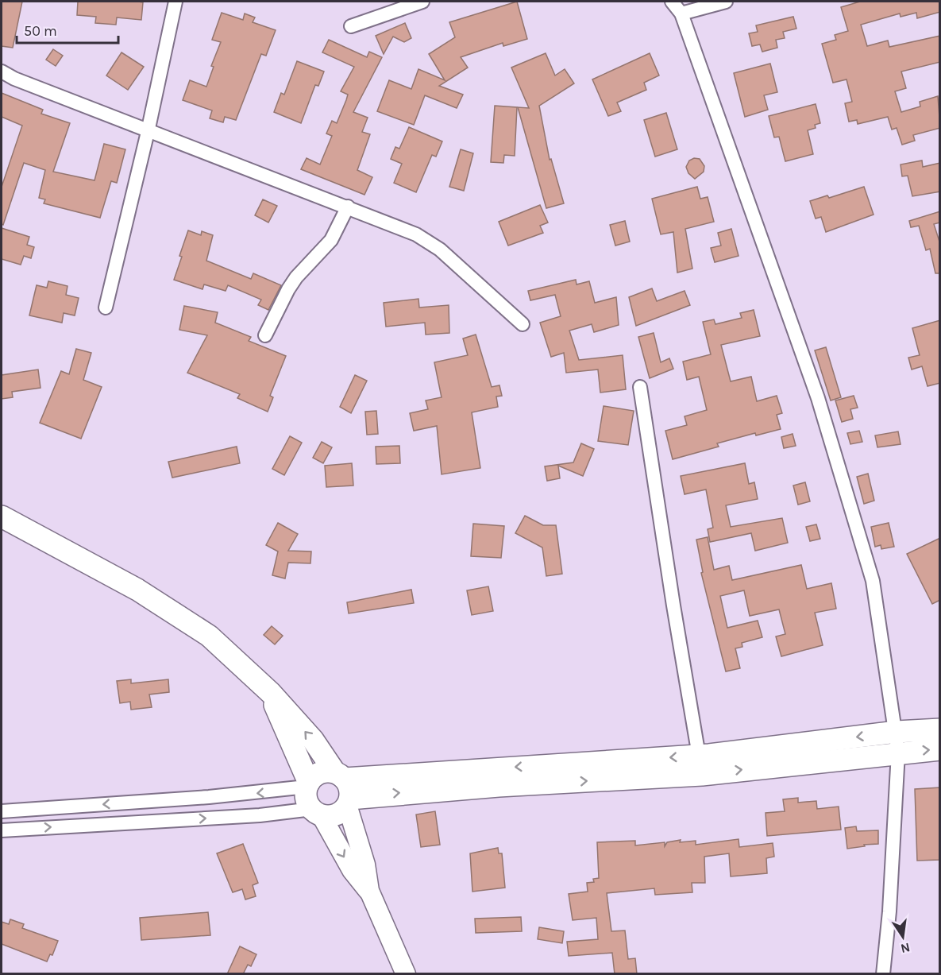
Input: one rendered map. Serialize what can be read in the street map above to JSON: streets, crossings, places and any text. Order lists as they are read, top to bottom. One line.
{"scale_bar":"50 m","north":"bottom"}
